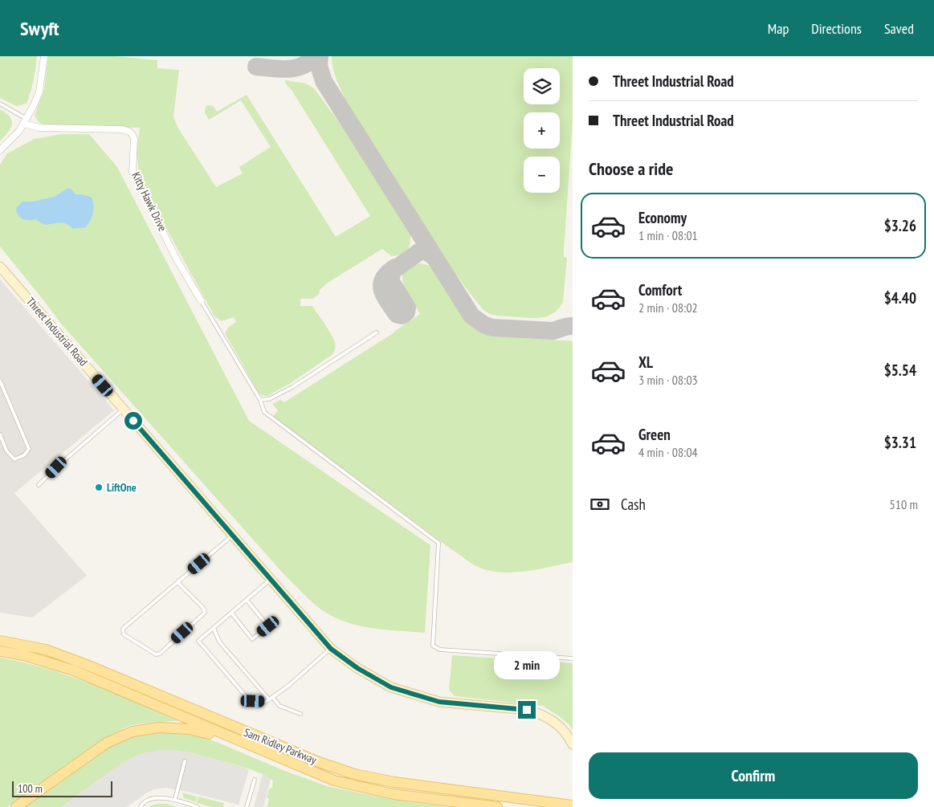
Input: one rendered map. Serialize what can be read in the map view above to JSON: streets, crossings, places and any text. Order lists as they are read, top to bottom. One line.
{"streets":{"main road":["Sam Ridley Parkway"],"street":["Kitty Hawk Drive","Threet Industrial Road"]},"places":["LiftOne"],"scale_bar":"100 m","page":{"header":"Swyft","nav":["Map","Directions","Saved"],"banner":["Threet Industrial Road","Threet Industrial Road"],"map_buttons":["+","−"],"heading":"Choose a ride","list":[{"name":"Economy","note":"1 min · 08:01","value":"$3.26"},{"name":"Comfort","note":"2 min · 08:02","value":"$4.40"},{"name":"XL","note":"3 min · 08:03","value":"$5.54"},{"name":"Green","note":"4 min · 08:04","value":"$3.31"}],"pay":["Cash","510 m"],"bubble":"2 min","buttons":"Confirm","scale":"100 m"}}
